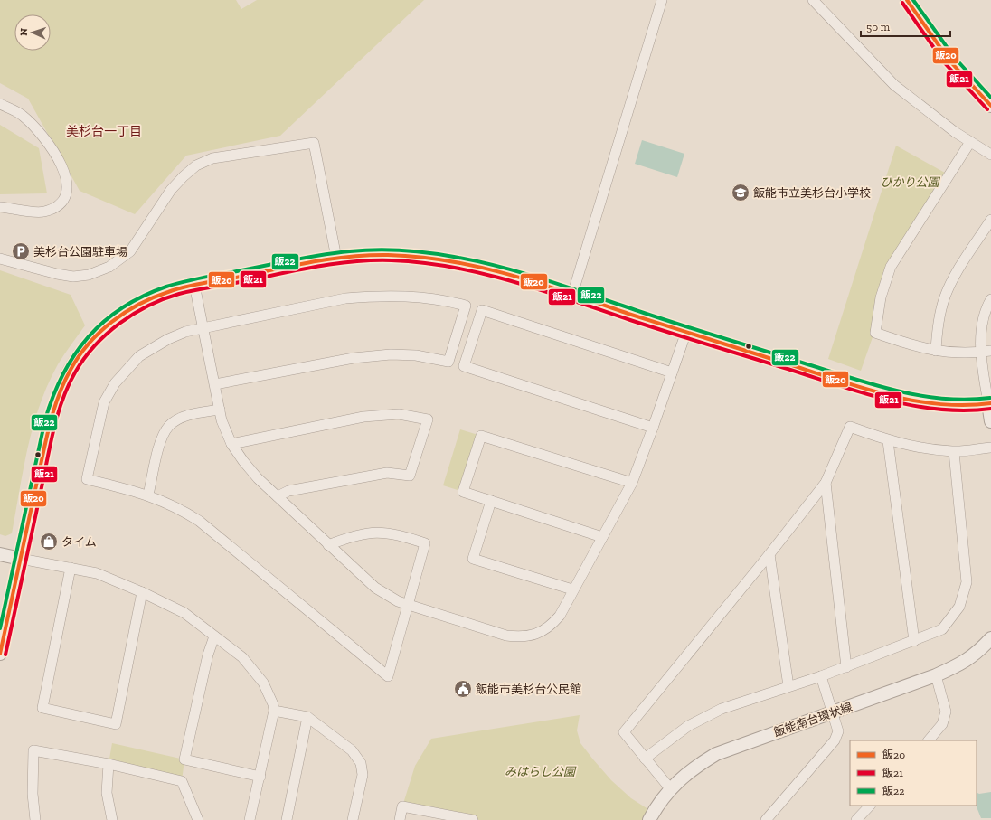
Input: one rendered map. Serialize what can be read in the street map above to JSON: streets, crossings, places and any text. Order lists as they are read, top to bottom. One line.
{"streets":{"street":["飯能南台環状線"]},"districts":["美杉台一丁目"],"parks":["ひかり公園","みはらし公園"],"places":{"school or university":["飯能市立美杉台小学校"],"parking":["美杉台公園駐車場"],"shop":["タイム"],"public building":["飯能市美杉台公民館"]},"lines":["transit line 飯20","transit line 飯22","transit line 飯21"],"legend":["飯20","飯21","飯22"],"scale_bar":"50 m","north":"left"}
